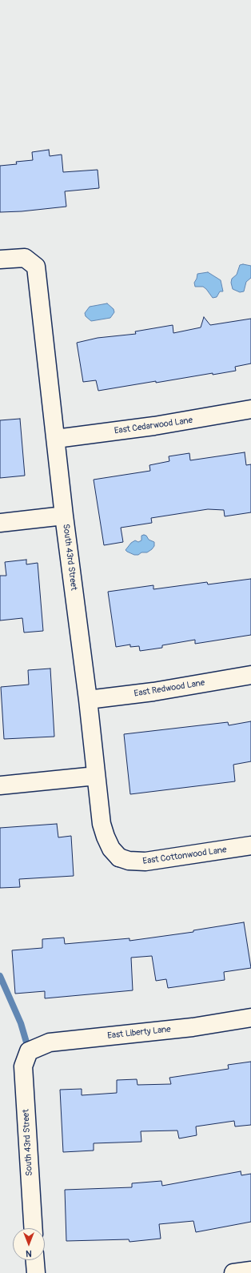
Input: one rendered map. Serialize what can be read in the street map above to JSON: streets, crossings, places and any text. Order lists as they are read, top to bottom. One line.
{"streets":{"street":["East Cedarwood Lane","South 43rd Street","East Redwood Lane","East Cottonwood Lane","East Liberty Lane"]},"crossings":[["East Cedarwood Lane","South 43rd Street"],["South 43rd Street","East Redwood Lane"],["South 43rd Street","East Cottonwood Lane"],["South 43rd Street","East Liberty Lane"]],"north":"bottom"}
